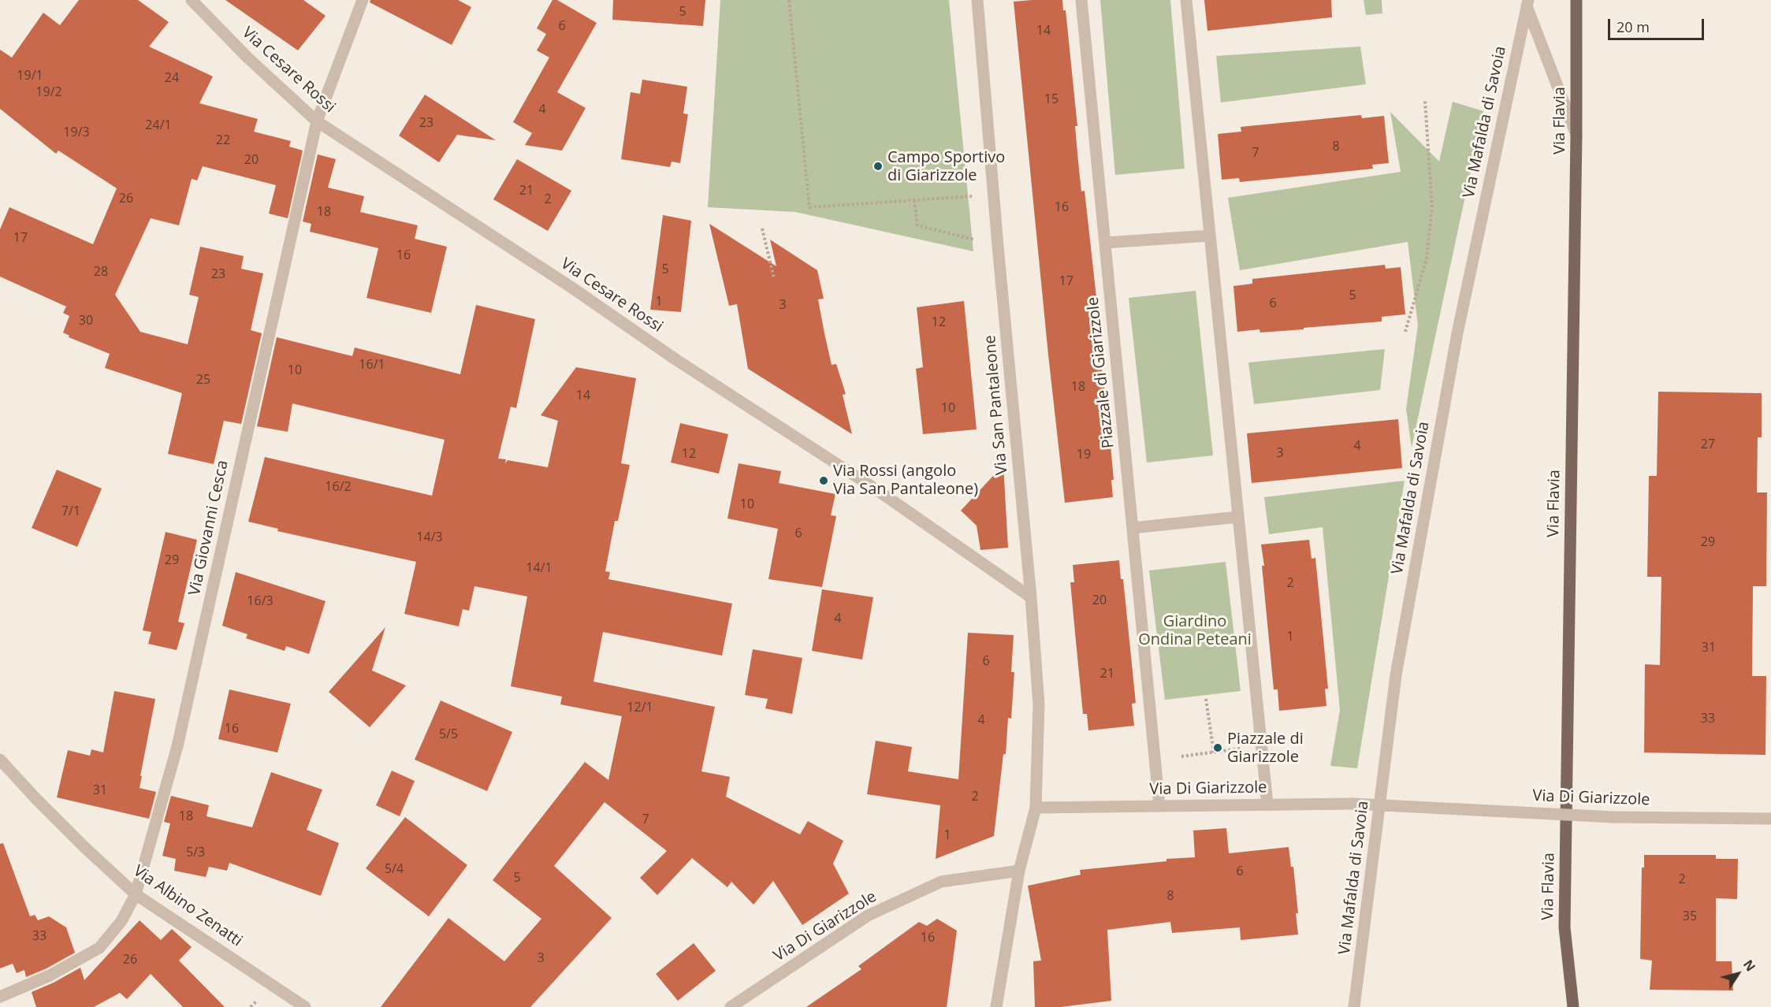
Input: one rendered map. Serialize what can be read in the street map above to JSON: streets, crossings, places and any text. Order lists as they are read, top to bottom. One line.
{"streets":{"main road":["Via Flavia"],"street":["Via Cesare Rossi","Via Mafalda di Savoia","Piazzale di Giarizzole","Via San Pantaleone","Via Giovanni Cesca","Via Di Giarizzole","Via Albino Zenatti"]},"crossings":[["Via Cesare Rossi","Via San Pantaleone"],["Via Cesare Rossi","Via Giovanni Cesca"],["Piazzale di Giarizzole","Via Di Giarizzole"],["Via San Pantaleone","Via Di Giarizzole"],["Via Giovanni Cesca","Via Albino Zenatti"]],"parks":["Giardino Ondina Peteani"],"places":["Campo Sportivo di Giarizzole","Via Rossi (angolo Via San Pantaleone)","Piazzale di Giarizzole"],"house_numbers":["5","6","14","19/1","24","19/2","15","4","23","24/1","19/3","22","8","7","20","21","26","2","16","18","17","16","5","28","23","17","5","1","6","3","30","12","16/1","10","25","18","14","10","27","4","3","12","19","16/2","10","7/1","6","14/3","29","29","14/1","2","20","16/3","4","1","31","6","21","12/1","33","4","16","5/5","31","2","18","7","1","5/3","5/4","6","5","2","8","35","33","16","3","26"],"scale_bar":"20 m","north":"top right"}
